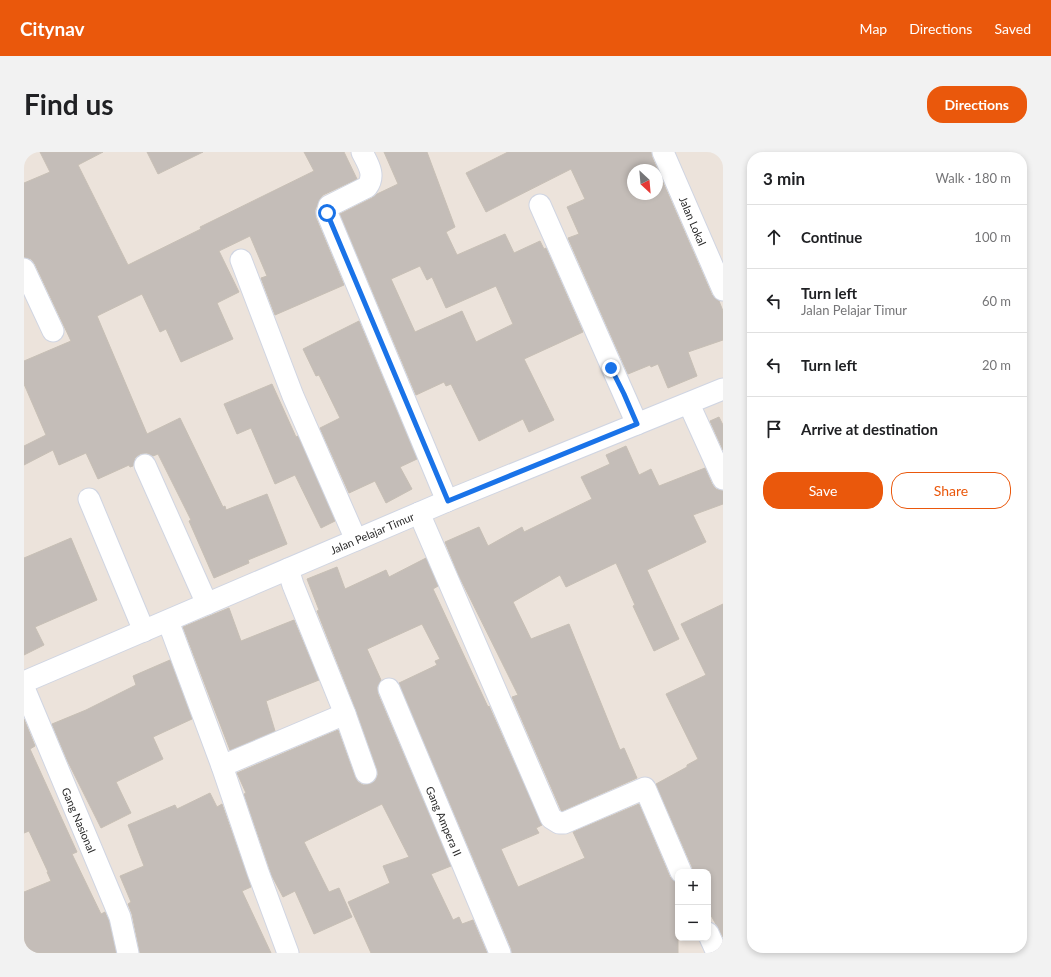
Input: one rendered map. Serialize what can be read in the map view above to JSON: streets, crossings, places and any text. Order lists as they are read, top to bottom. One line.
{"streets":{"street":["Jalan Lokal","Jalan Pelajar Timur","Gang Nasional","Gang Ampera II"]},"north":"bottom right","page":{"header":"Citynav","nav":["Map","Directions","Saved"],"buttons":["Directions",["Save","Share"]],"title":"Find us","heading":["3 min","Walk · 180 m"],"list":[["Continue","100 m"],["Turn left","Jalan Pelajar Timur","60 m"],["Turn left","20 m"],"Arrive at destination"],"map_buttons":["+","−"]}}
